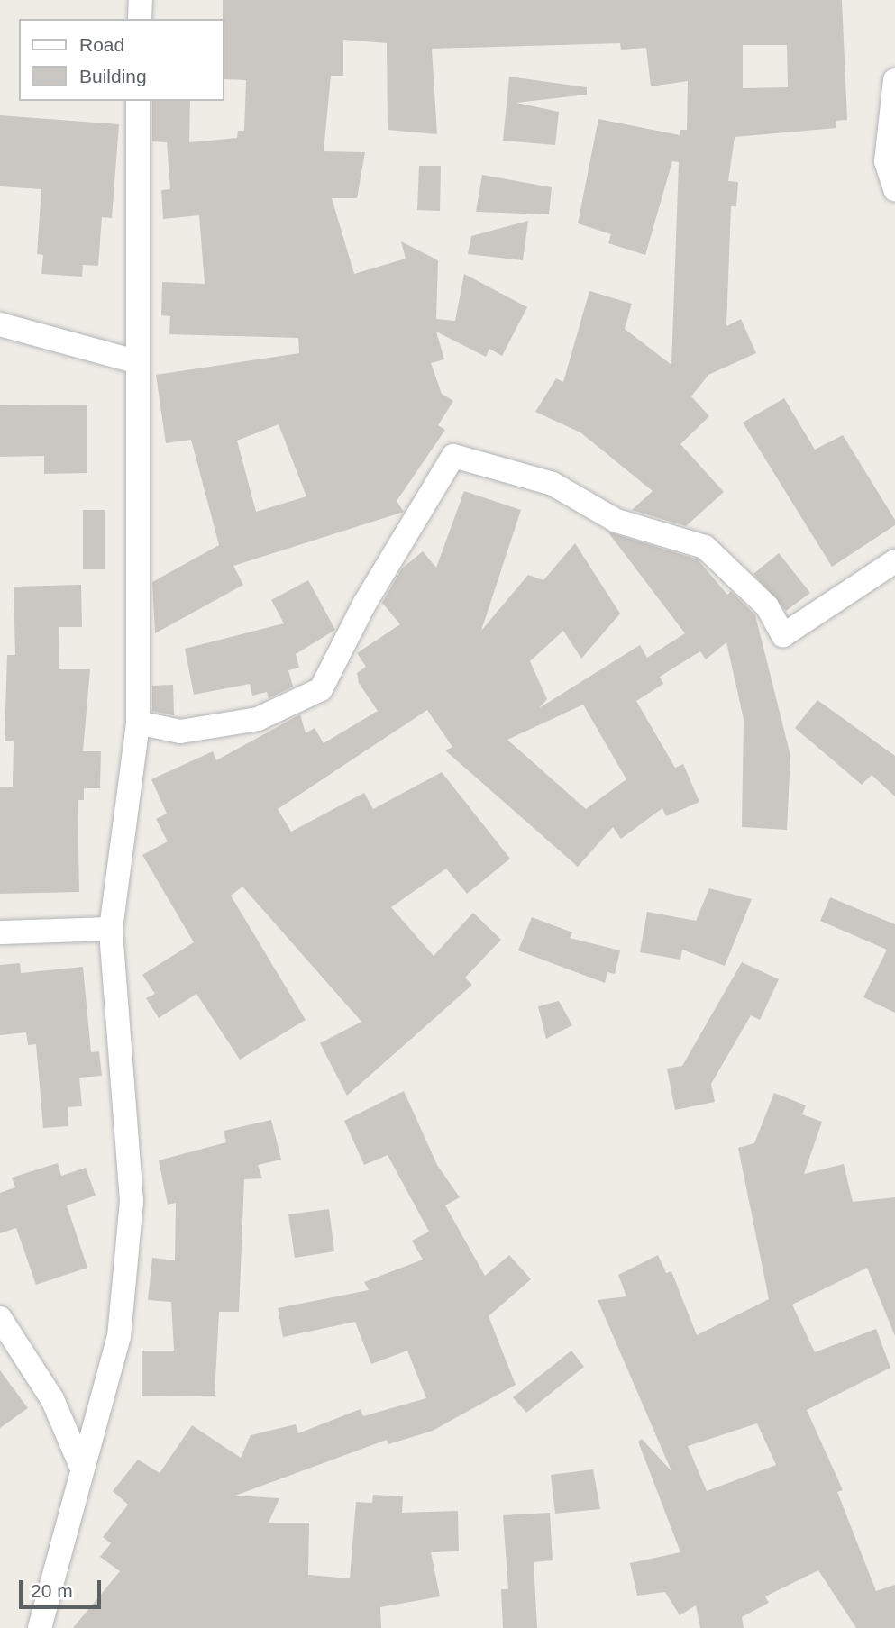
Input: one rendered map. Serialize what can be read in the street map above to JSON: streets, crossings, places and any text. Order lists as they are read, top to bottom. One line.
{"legend":["Road","Building"],"scale_bar":"20 m"}
